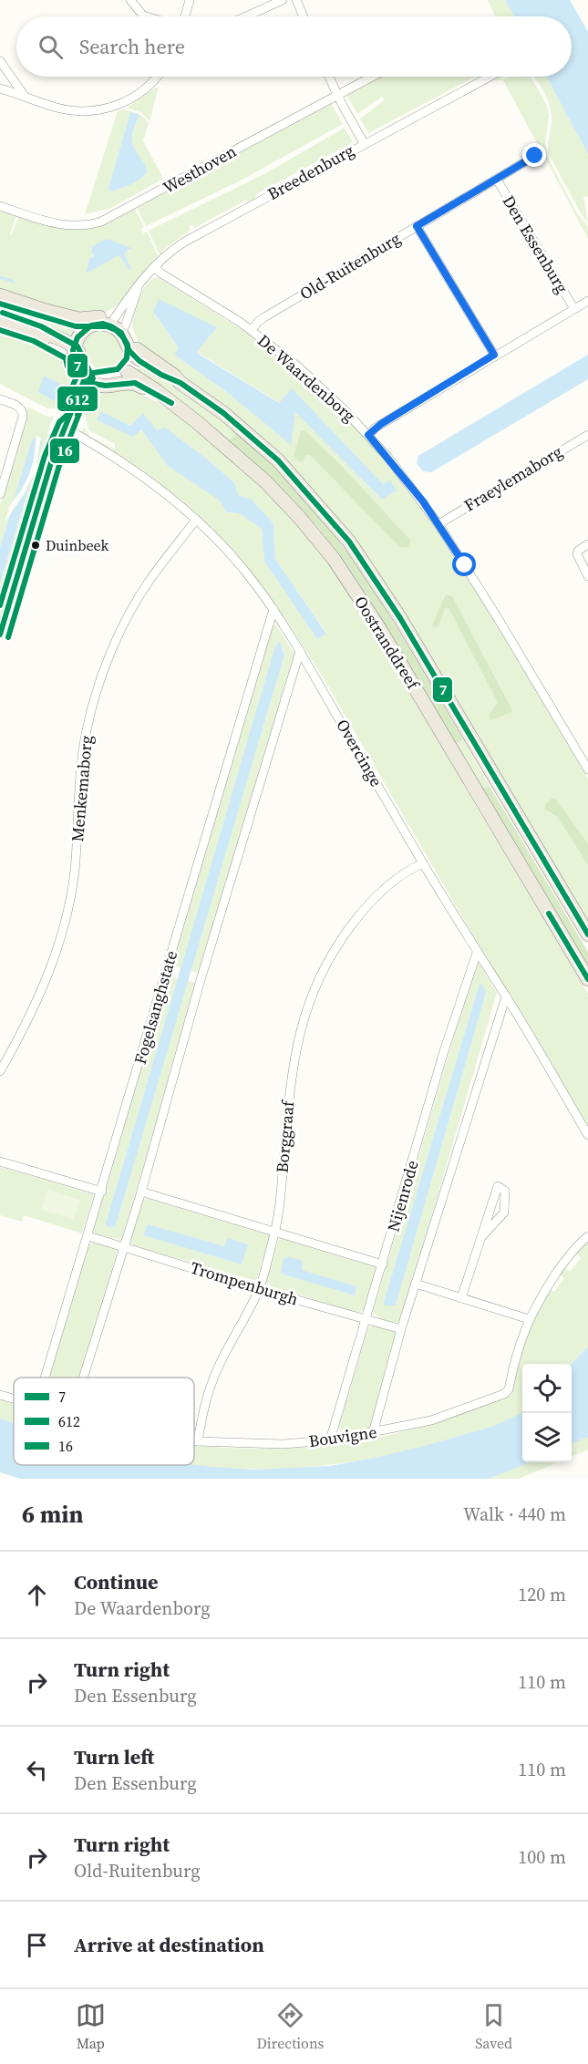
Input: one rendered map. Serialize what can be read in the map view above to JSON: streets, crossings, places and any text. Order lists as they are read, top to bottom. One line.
{"streets":{"main road":["Oostranddreef"],"street":["Westhoven","Breedenburg","Den Essenburg","Old-Ruitenburg","De Waardenborg","Fraeylemaborg","Overcinge","Menkemaborg","Fogelsanghstate","Borggraaf","Nijenrode","Trompenburgh","Bouvigne"]},"crossings":[["Breedenburg","De Waardenborg"],["Den Essenburg","Old-Ruitenburg"],["Den Essenburg","De Waardenborg"],["Old-Ruitenburg","De Waardenborg"],["De Waardenborg","Fraeylemaborg"],["Overcinge","Menkemaborg"],["Overcinge","Fogelsanghstate"],["Overcinge","Borggraaf"],["Overcinge","Nijenrode"],["Fogelsanghstate","Trompenburgh"],["Borggraaf","Trompenburgh"],["Borggraaf","Bouvigne"],["Nijenrode","Trompenburgh"],["Nijenrode","Bouvigne"]],"places":["Duinbeek"],"lines":["transit line 612","transit line 16","transit line 7"],"legend":["7","612","16"],"page":{"search":"Search here","heading":["6 min","Walk · 440 m"],"list":[["Continue","De Waardenborg","120 m"],["Turn right","Den Essenburg","110 m"],["Turn left","Den Essenburg","110 m"],["Turn right","Old-Ruitenburg","100 m"],"Arrive at destination"],"nav":["Map","Directions","Saved"]}}
